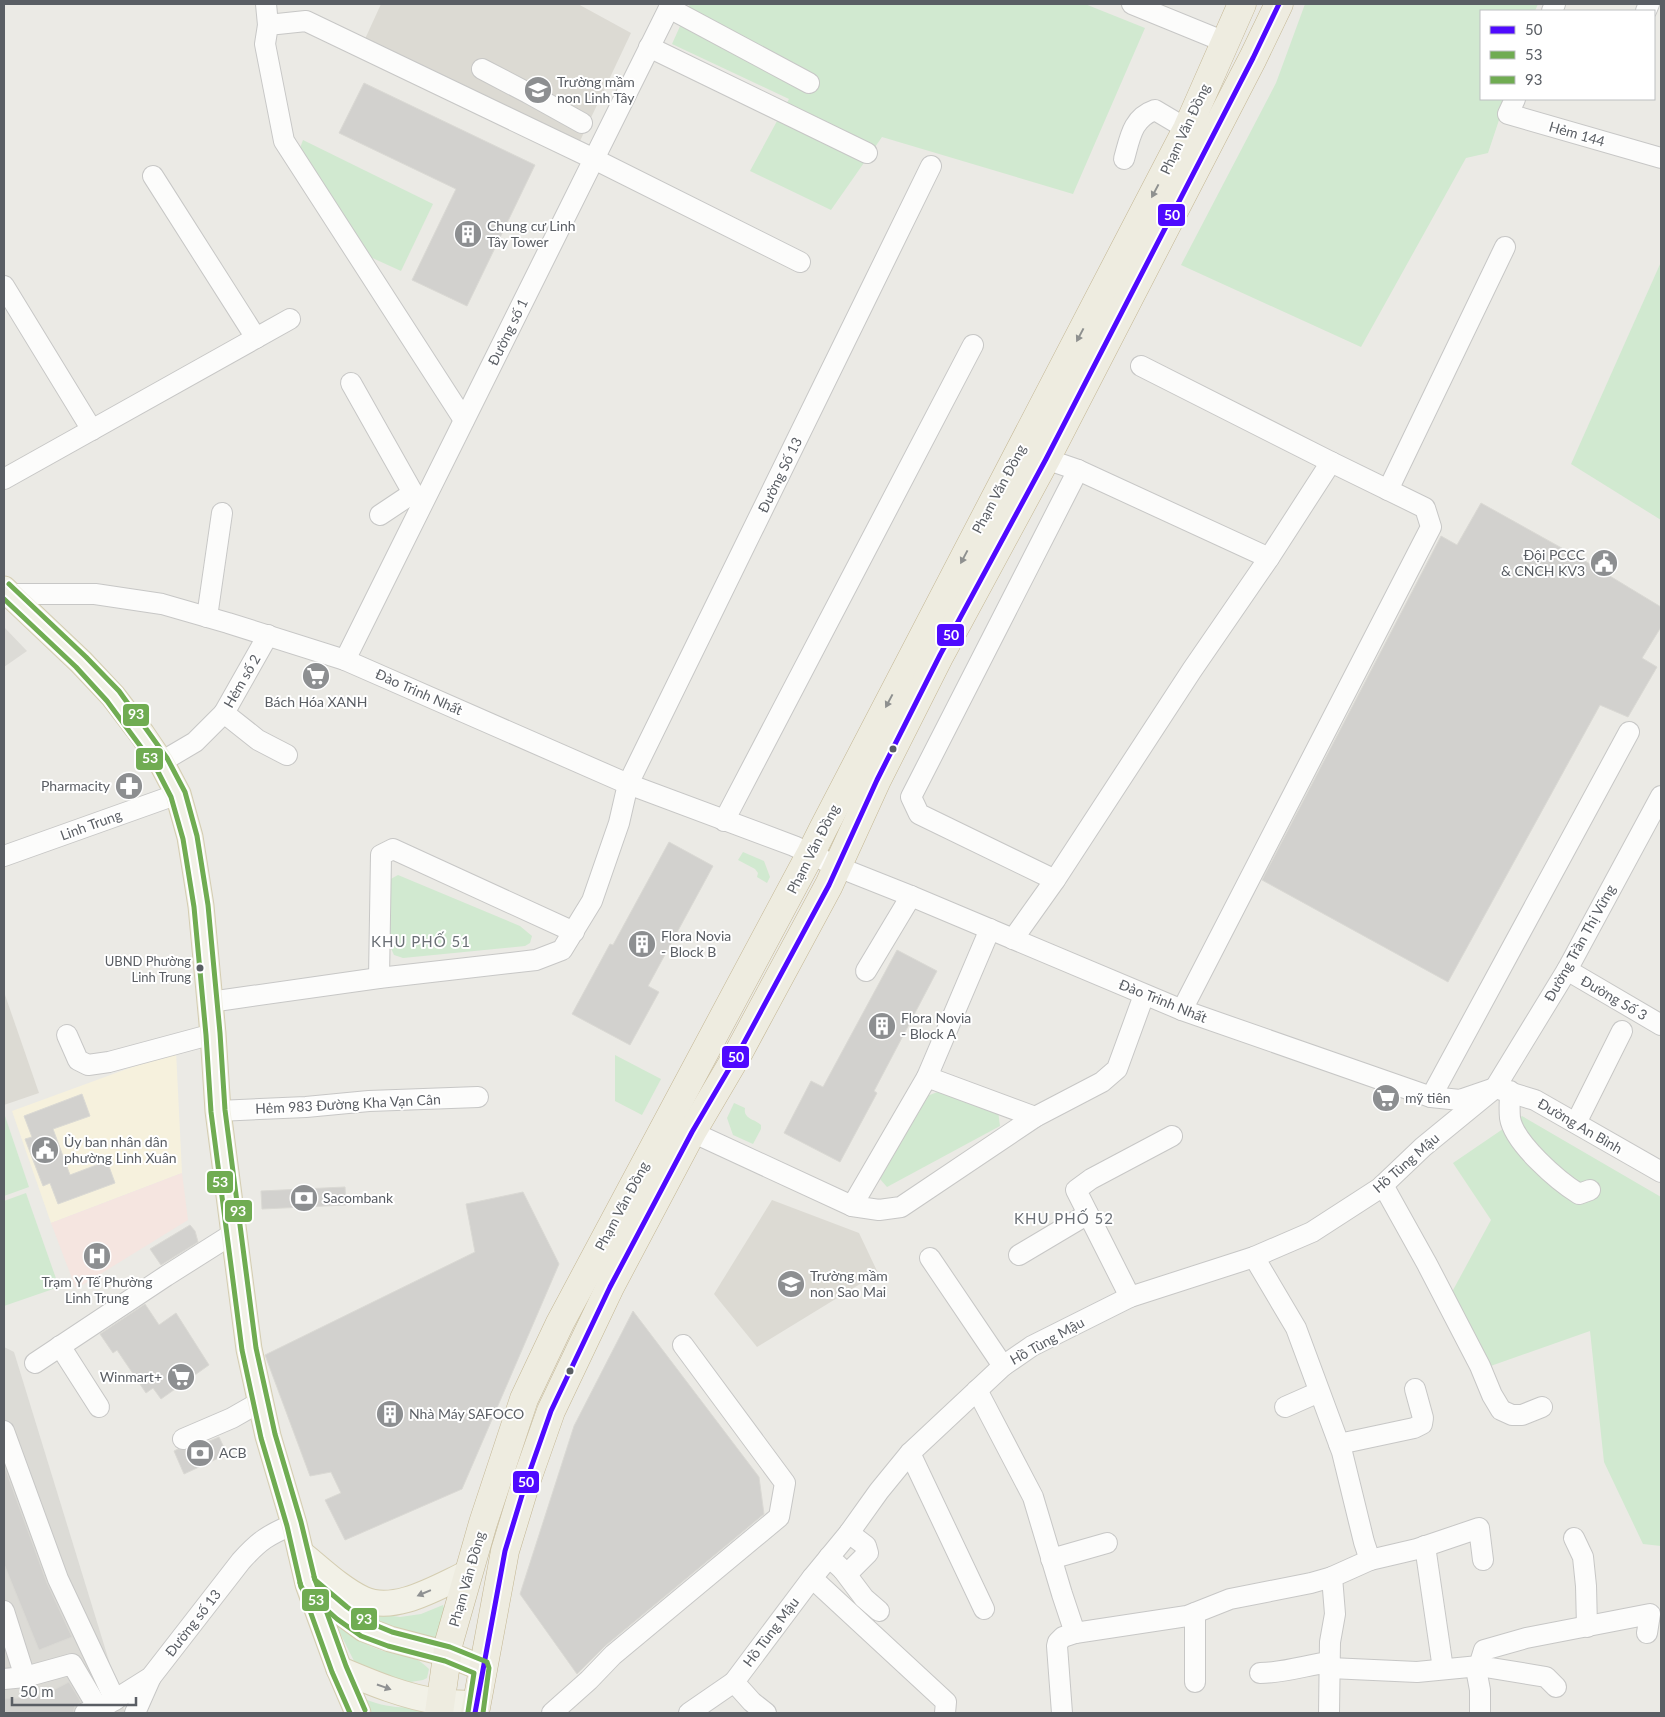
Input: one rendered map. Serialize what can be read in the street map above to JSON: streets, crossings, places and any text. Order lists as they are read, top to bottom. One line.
{"streets":{"highway":["Phạm Văn Đồng"],"street":["Hẻm 144","Đường số 1","Đường Số 13","Hẻm số 2","Đào Trinh Nhất","Linh Trung","Đường Trần Thị Vững","Đường Số 3","Hẻm 983 Đường Kha Vạn Cân","Đường An Bình","Hồ Tùng Mậu","Đường số 13"]},"crossings":[["Phạm Văn Đồng","Đào Trinh Nhất"],["Đường số 1","Đào Trinh Nhất"],["Đường Số 13","Đào Trinh Nhất"],["Hẻm số 2","Đào Trinh Nhất"],["Đào Trinh Nhất","Đường Trần Thị Vững"],["Đào Trinh Nhất","Đường An Bình"],["Đào Trinh Nhất","Hồ Tùng Mậu"],["Đường Trần Thị Vững","Đường Số 3"],["Đường Trần Thị Vững","Đường An Bình"],["Đường Trần Thị Vững","Hồ Tùng Mậu"],["Đường An Bình","Hồ Tùng Mậu"]],"districts":["KHU PHỐ 51","KHU PHỐ 52"],"places":{"school or university":["Trường mầm non Linh Tây","Trường mầm non Sao Mai"],"building":["Chung cư Linh Tây Tower","Flora Novia - Block B","Flora Novia - Block A","Nhà Máy SAFOCO"],"public building":["Đội PCCC & CNCH KV3","Ủy ban nhân dân phường Linh Xuân"],"supermarket":["Bách Hóa XANH","mỹ tiên","Winmart+"],"pharmacy":["Pharmacity"],"other":["UBND Phường Linh Trung"],"bank":["Sacombank","ACB"],"hospital":["Trạm Y Tế Phường Linh Trung"]},"lines":["transit line 50","transit line 93","transit line 53"],"legend":["50","53","93"],"scale_bar":"50 m"}
